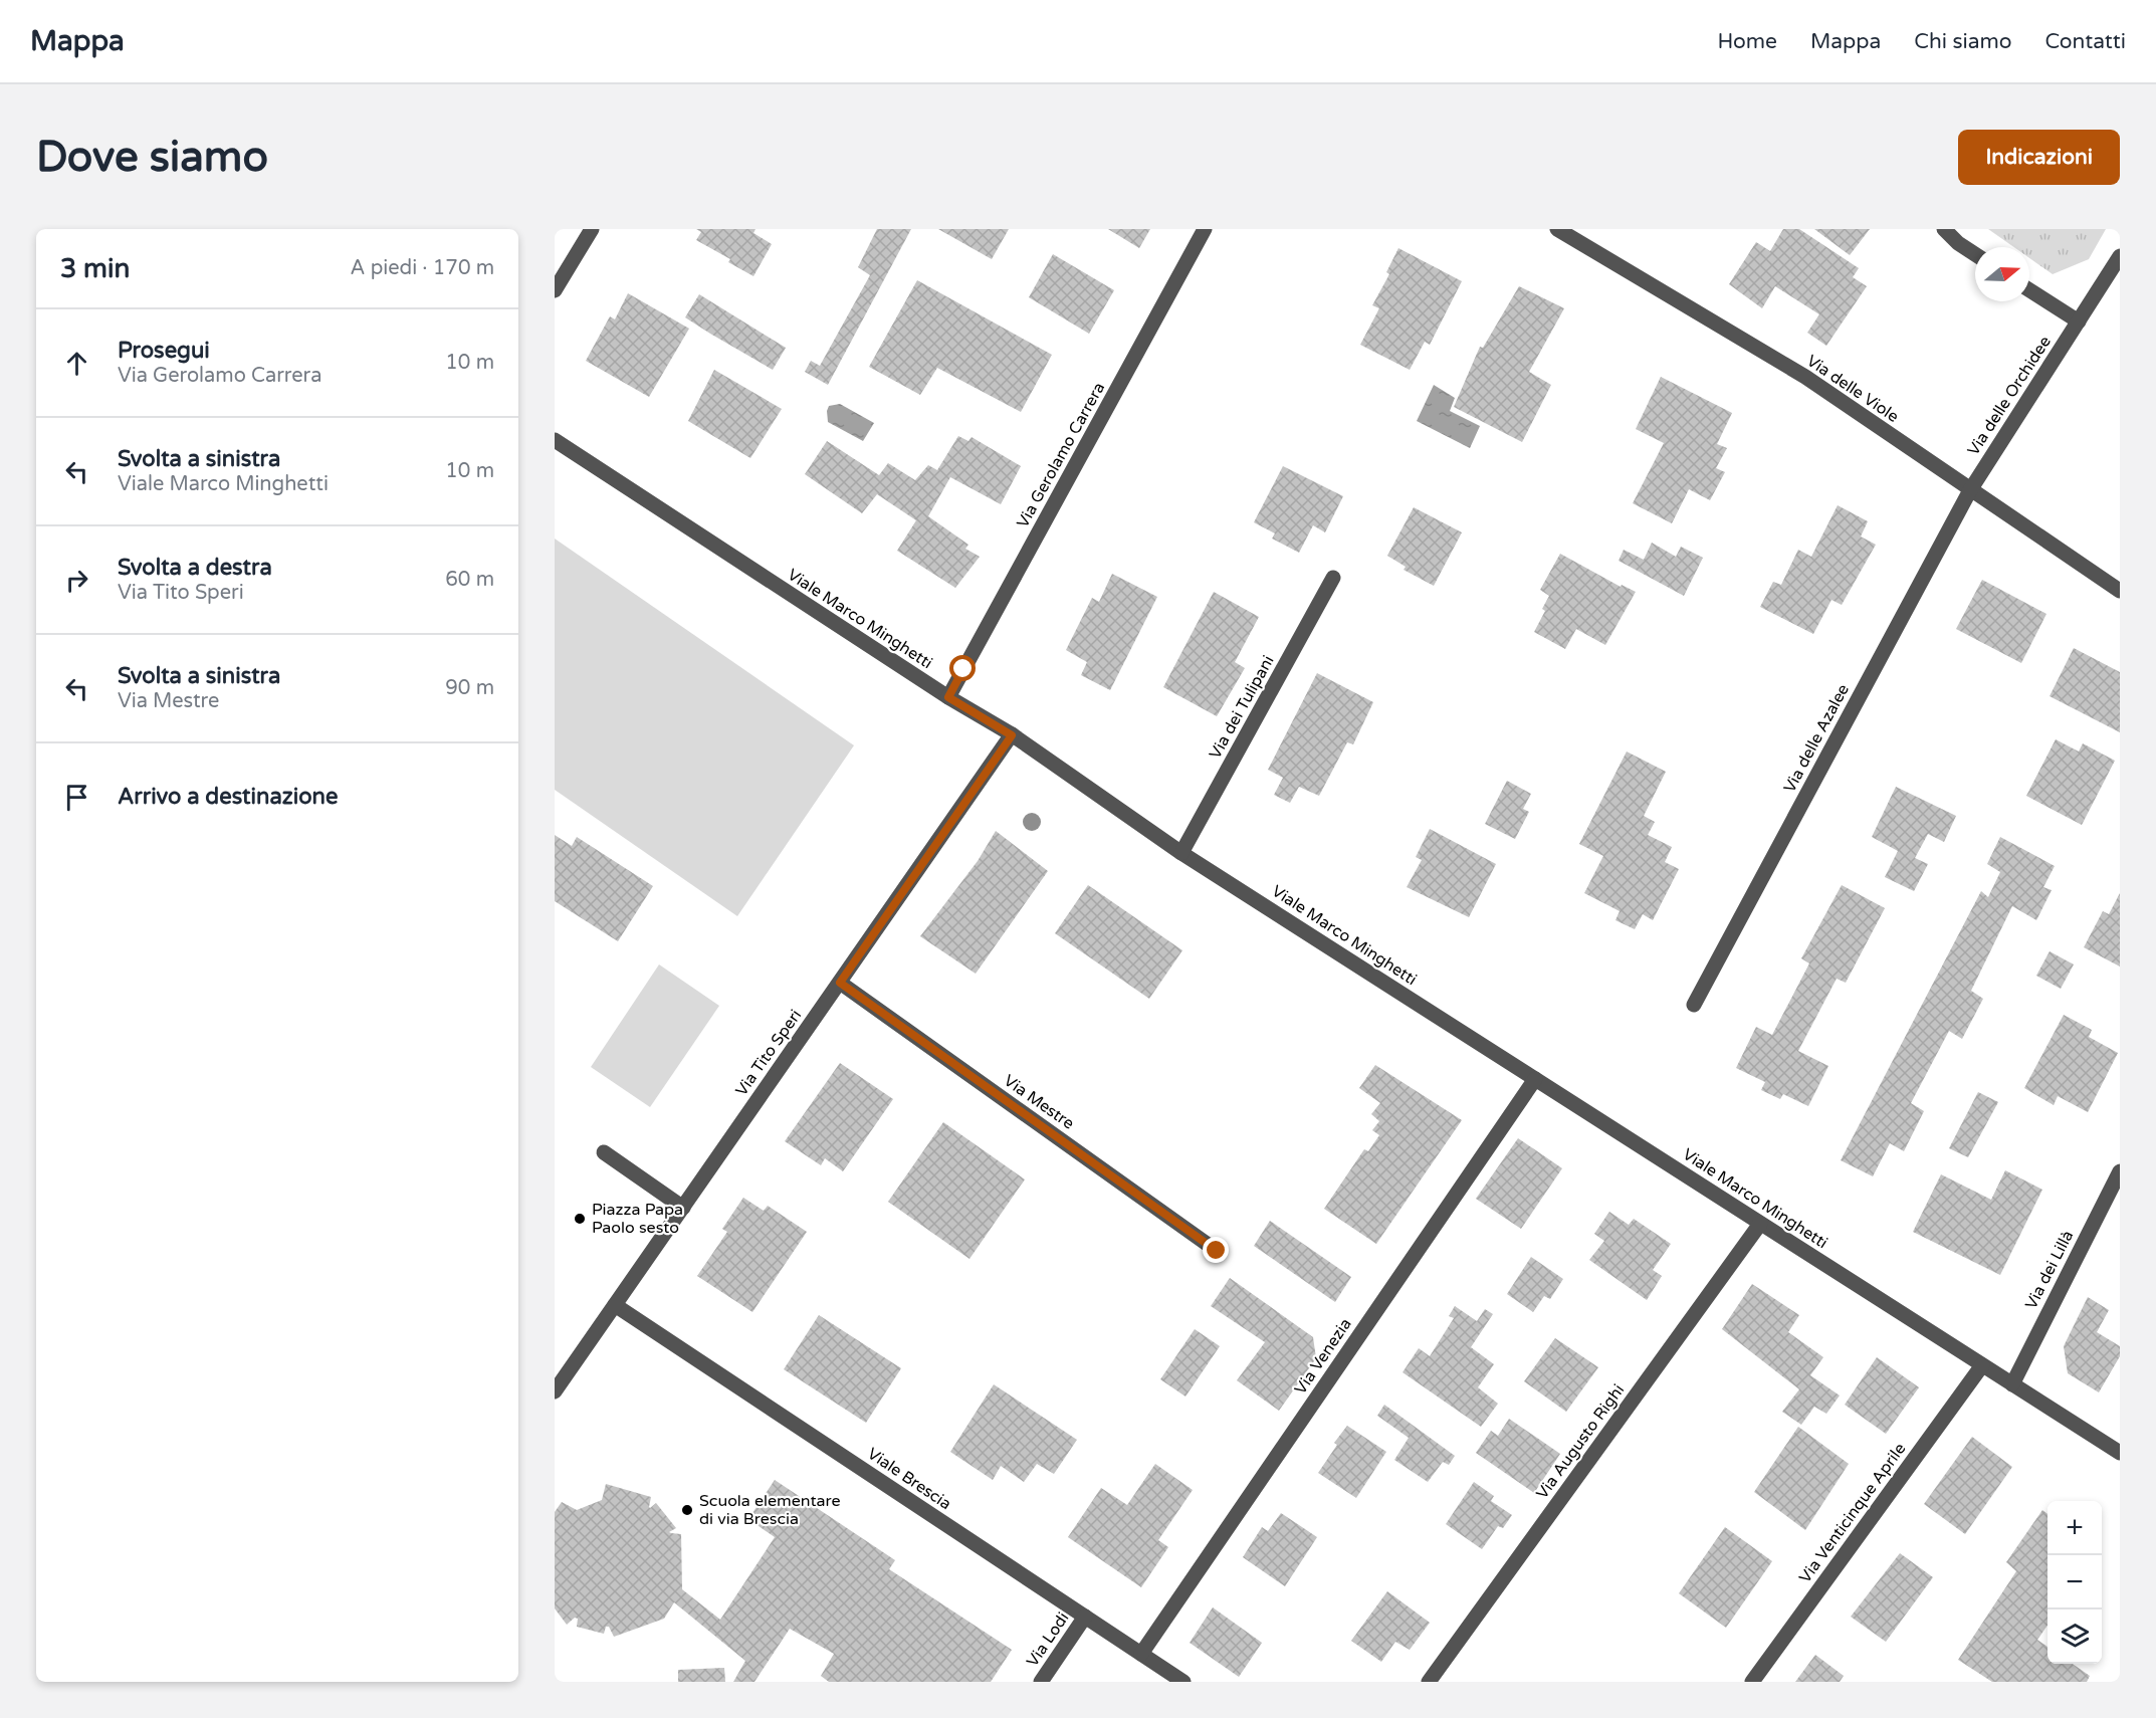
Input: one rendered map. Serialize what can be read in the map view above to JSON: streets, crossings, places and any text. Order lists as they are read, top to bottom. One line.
{"streets":{"street":["Via delle Viole","Via delle Orchidee","Via Gerolamo Carrera","Viale Marco Minghetti","Via dei Tulipani","Via delle Azalee","Via Tito Speri","Via Mestre","Via dei Lillà","Via Venezia","Via Augusto Righi","Viale Brescia","Via Venticinque Aprile","Via Lodi"]},"crossings":[["Via delle Viole","Via delle Orchidee"],["Via delle Viole","Via delle Azalee"],["Via delle Orchidee","Via delle Azalee"],["Via Gerolamo Carrera","Viale Marco Minghetti"],["Viale Marco Minghetti","Via dei Tulipani"],["Viale Marco Minghetti","Via Tito Speri"],["Viale Marco Minghetti","Via dei Lillà"],["Viale Marco Minghetti","Via Venezia"],["Viale Marco Minghetti","Via Augusto Righi"],["Viale Marco Minghetti","Via Venticinque Aprile"],["Via Tito Speri","Via Mestre"],["Via Tito Speri","Viale Brescia"],["Via Venezia","Viale Brescia"],["Viale Brescia","Via Lodi"]],"places":["Piazza Papa Paolo sesto","Scuola elementare di via Brescia"],"north":"right","page":{"header":"Mappa","nav":["Home","Mappa","Chi siamo","Contatti"],"buttons":"Indicazioni","title":"Dove siamo","heading":["3 min","A piedi · 170 m"],"list":[["Prosegui","Via Gerolamo Carrera","10 m"],["Svolta a sinistra","Viale Marco Minghetti","10 m"],["Svolta a destra","Via Tito Speri","60 m"],["Svolta a sinistra","Via Mestre","90 m"],"Arrivo a destinazione"],"map_buttons":["+","−"]}}
